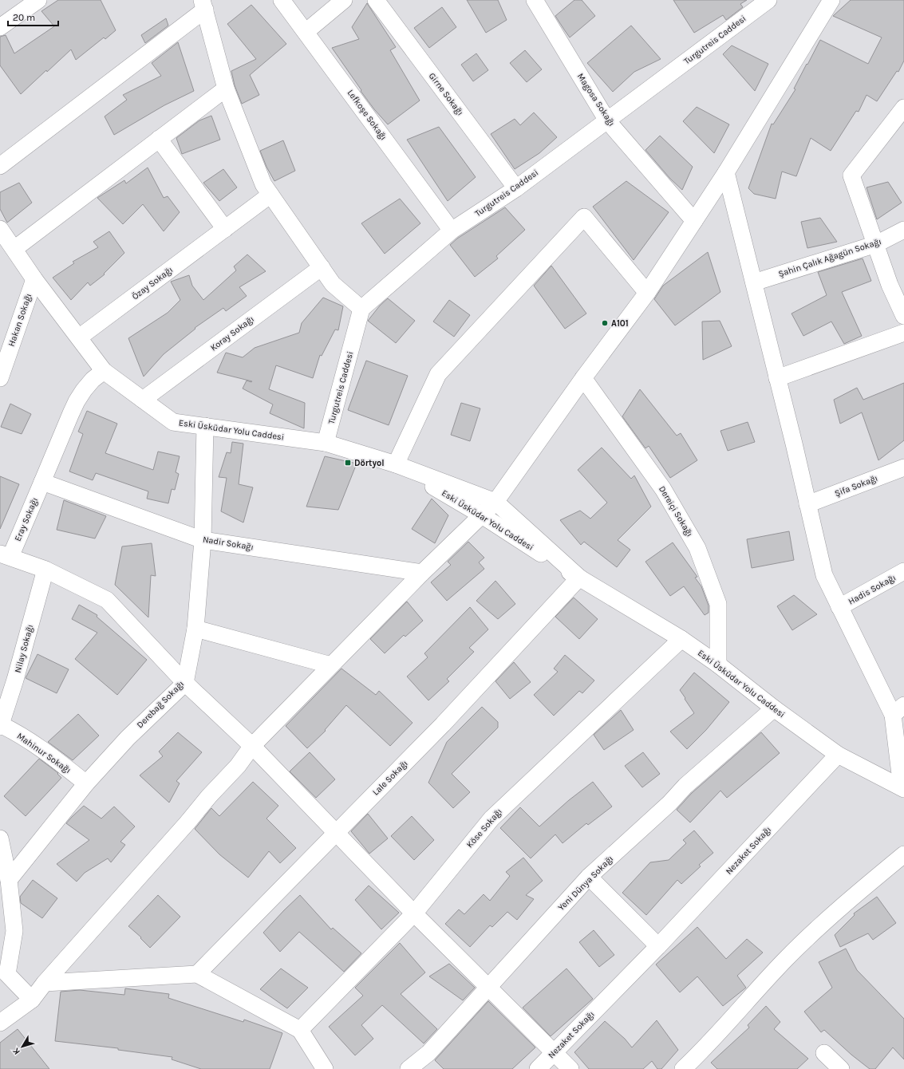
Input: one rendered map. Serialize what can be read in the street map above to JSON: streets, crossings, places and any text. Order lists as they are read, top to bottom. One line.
{"streets":{"street":["Turgutreis Caddesi","Girne Sokağı","Magosa Sokağı","Lefkoşe Sokağı","Şahin Çalık Ağagün Sokağı","Özay Sokağı","Hakan Sokağı","Koray Sokağı","Eski Üsküdar Yolu Caddesi","Şifa Sokağı","Dereiçi Sokağı","Eray Sokağı","Nadir Sokağı","Hadis Sokağı","Nilay Sokağı","Derebağ Sokağı","Mahinur Sokağı","Lale Sokağı","Köse Sokağı","Nezaket Sokağı","Yeni Dünya Sokağı"]},"crossings":[["Turgutreis Caddesi","Girne Sokağı"],["Turgutreis Caddesi","Magosa Sokağı"],["Turgutreis Caddesi","Lefkoşe Sokağı"],["Turgutreis Caddesi","Eski Üsküdar Yolu Caddesi"],["Özay Sokağı","Eski Üsküdar Yolu Caddesi"],["Hakan Sokağı","Eski Üsküdar Yolu Caddesi"],["Koray Sokağı","Eski Üsküdar Yolu Caddesi"],["Eski Üsküdar Yolu Caddesi","Dereiçi Sokağı"],["Eski Üsküdar Yolu Caddesi","Eray Sokağı"],["Eski Üsküdar Yolu Caddesi","Derebağ Sokağı"],["Eski Üsküdar Yolu Caddesi","Lale Sokağı"],["Eski Üsküdar Yolu Caddesi","Köse Sokağı"],["Eski Üsküdar Yolu Caddesi","Nezaket Sokağı"],["Eski Üsküdar Yolu Caddesi","Yeni Dünya Sokağı"],["Eray Sokağı","Nadir Sokağı"],["Nadir Sokağı","Derebağ Sokağı"],["Nilay Sokağı","Mahinur Sokağı"],["Derebağ Sokağı","Mahinur Sokağı"]],"places":{"other":["A101"],"transit":["Dörtyol"]},"scale_bar":"20 m","north":"bottom left"}
